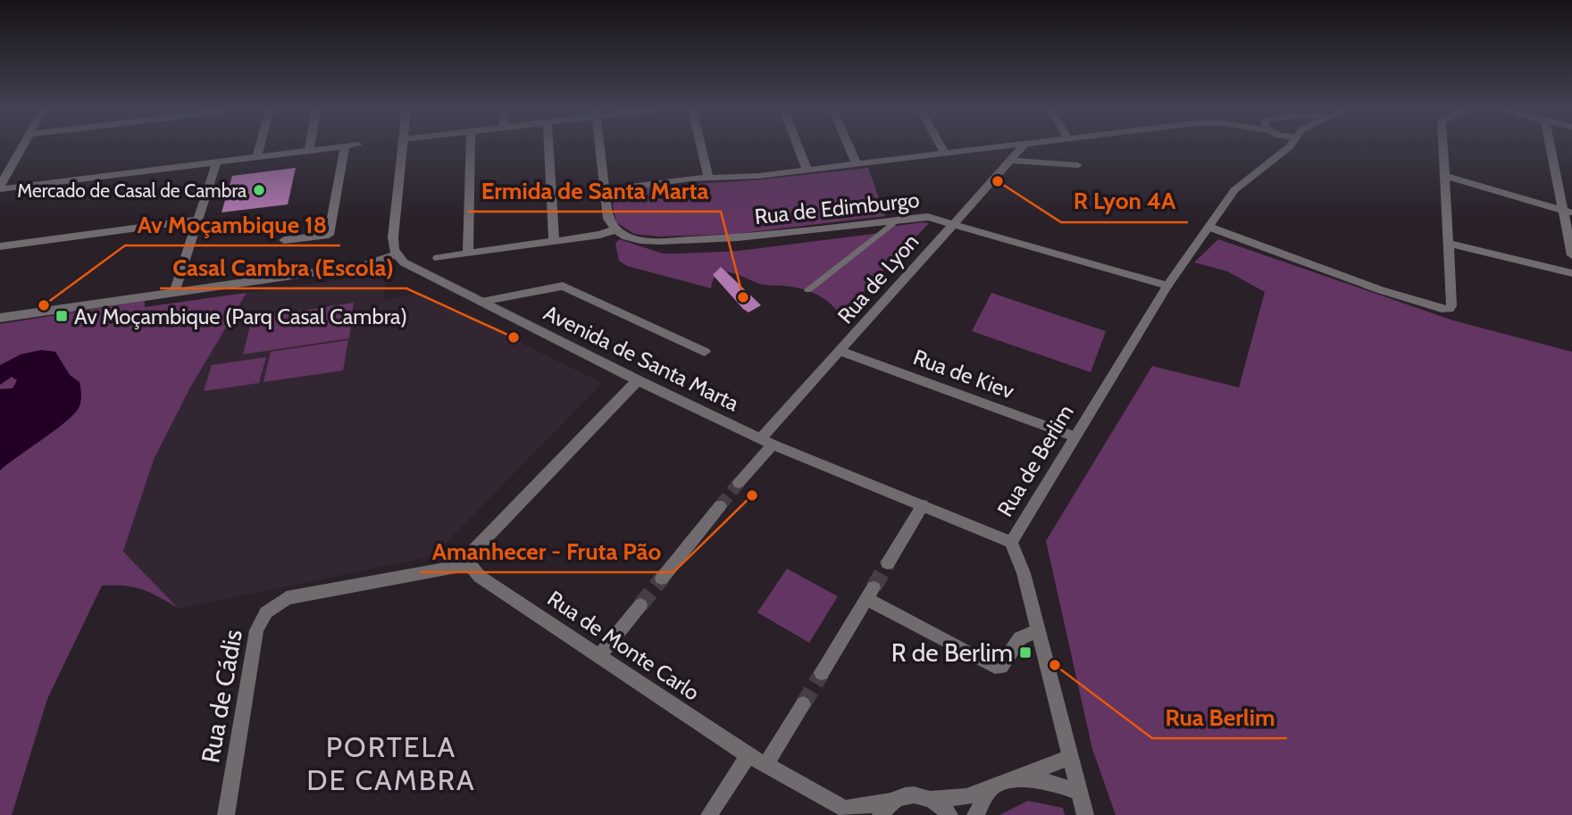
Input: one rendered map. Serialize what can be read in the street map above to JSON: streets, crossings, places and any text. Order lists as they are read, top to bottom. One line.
{"streets":{"street":["Rua de Edimburgo","Rua de Lyon","Avenida de Santa Marta","Rua de Kiev","Rua de Berlim","Rua de Monte Carlo","Rua de Cádis"]},"crossings":[["Rua de Edimburgo","Rua de Lyon"],["Rua de Edimburgo","Rua de Berlim"],["Rua de Lyon","Avenida de Santa Marta"],["Rua de Lyon","Rua de Kiev"],["Avenida de Santa Marta","Rua de Berlim"],["Rua de Kiev","Rua de Berlim"],["Rua de Berlim","Rua de Monte Carlo"],["Rua de Monte Carlo","Rua de Cádis"]],"districts":["PORTELA DE CAMBRA"],"places":{"other":["R Lyon 4A","Mercado de Casal de Cambra","Ermida de Santa Marta","Av Moçambique 18","Casal Cambra (Escola)","Amanhecer - Fruta Pão","Rua Berlim"],"transit":["Av Moçambique (Parq Casal Cambra)","R de Berlim"]}}
